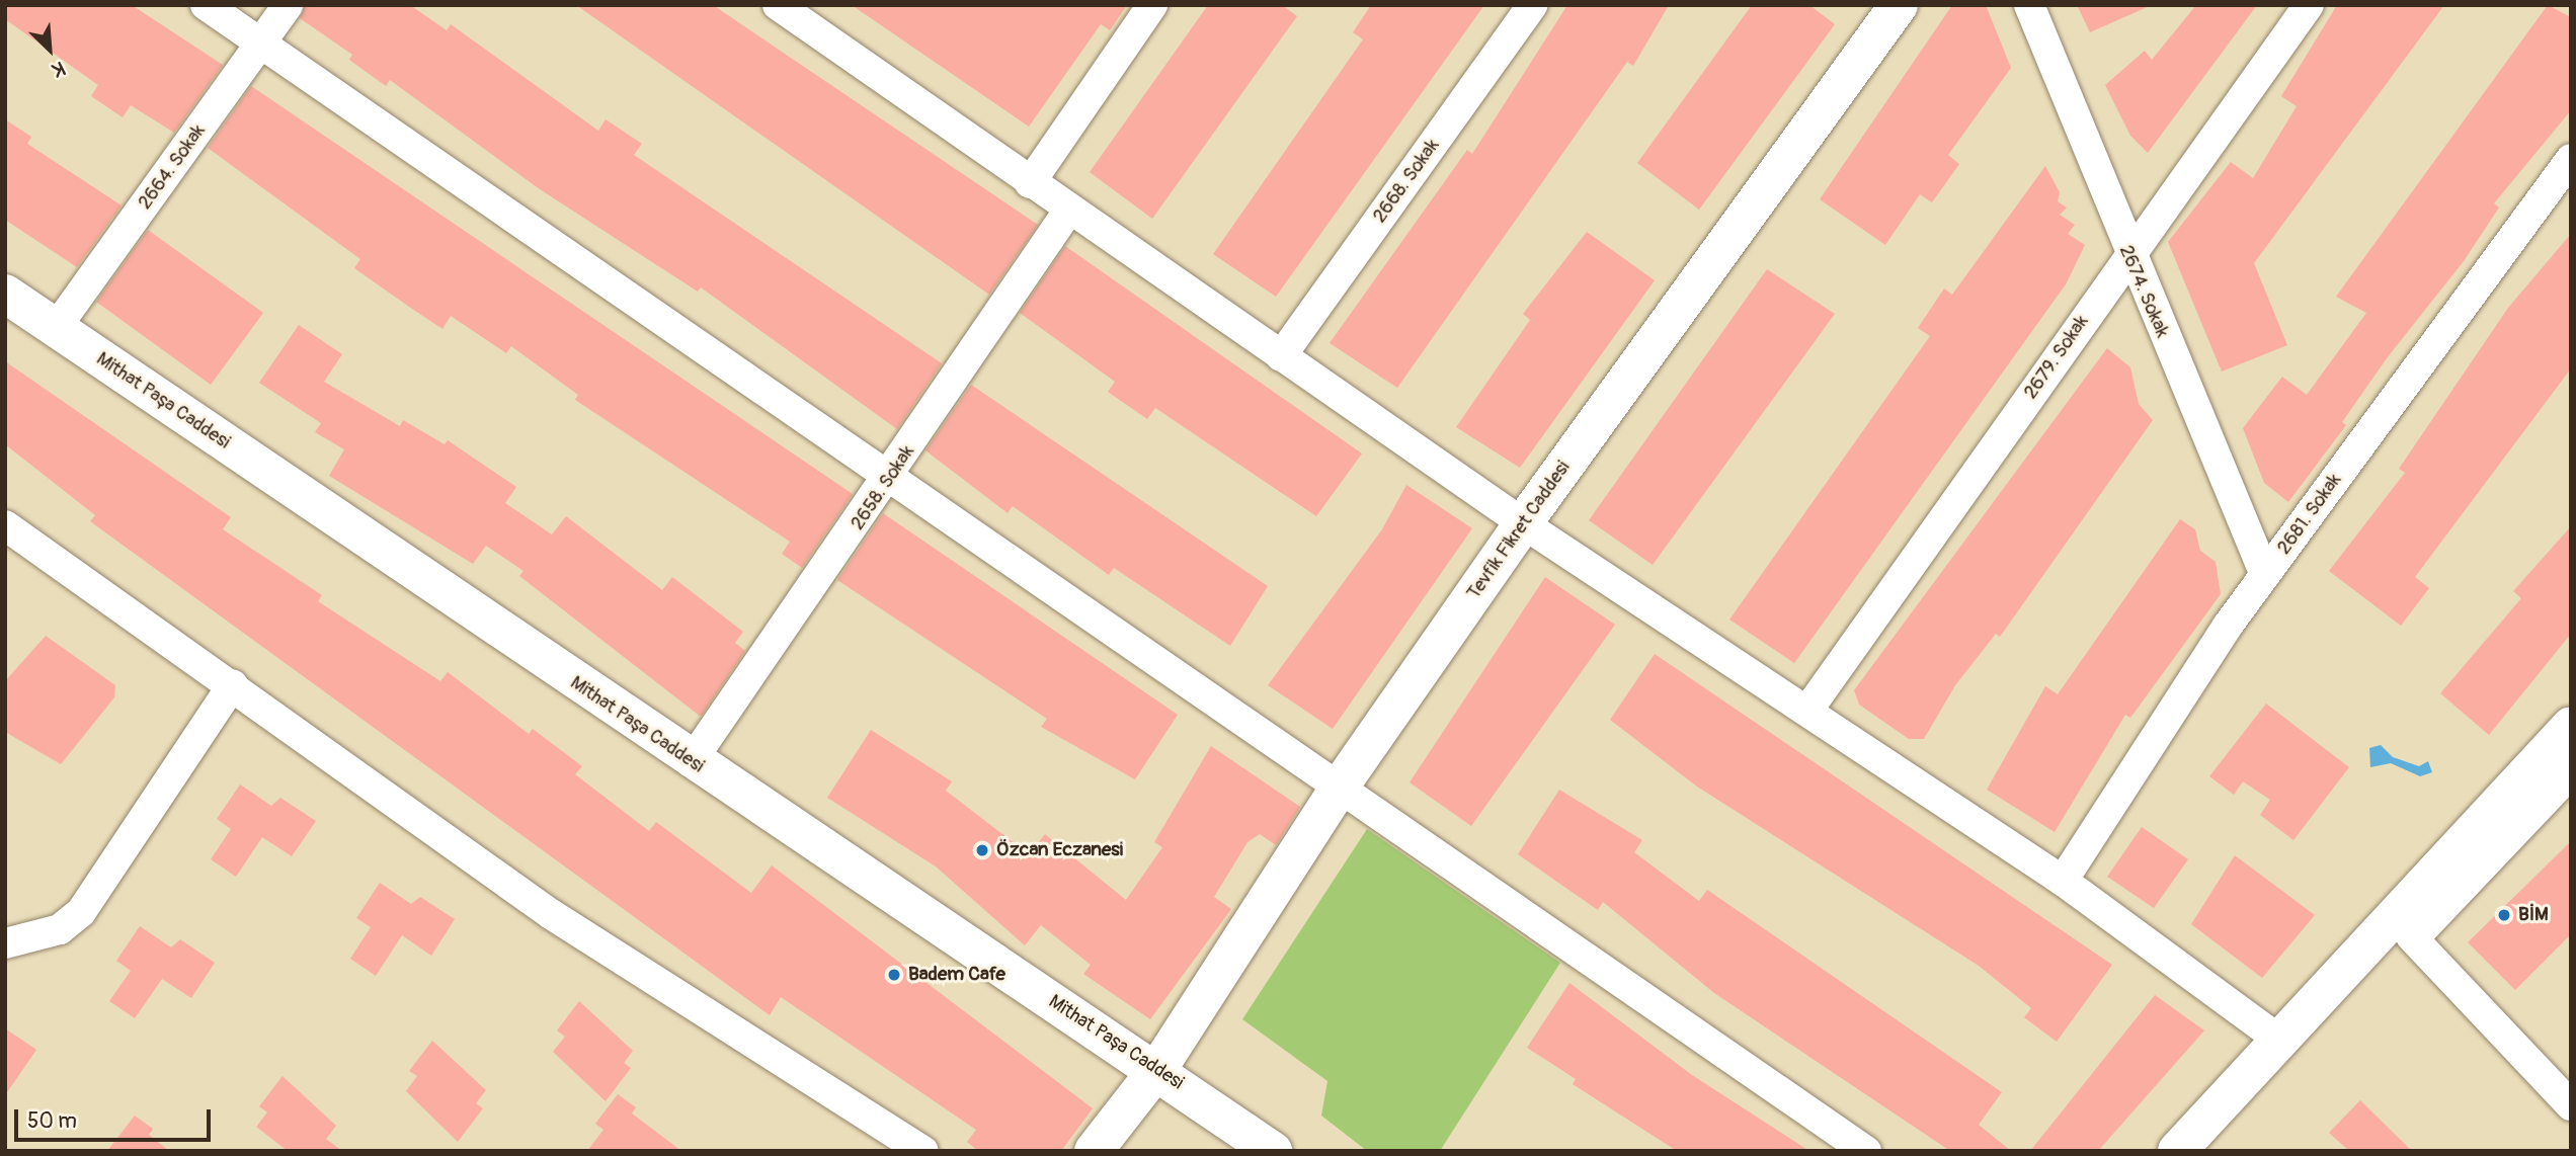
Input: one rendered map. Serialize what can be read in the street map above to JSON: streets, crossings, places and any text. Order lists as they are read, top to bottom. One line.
{"streets":{"street":["2664. Sokak","2668. Sokak","2674. Sokak","2679. Sokak","Mithat Paşa Caddesi","2658. Sokak","2681. Sokak","Tevfik Fikret Caddesi"]},"crossings":[["2664. Sokak","Mithat Paşa Caddesi"],["2674. Sokak","2679. Sokak"],["2674. Sokak","2681. Sokak"],["Mithat Paşa Caddesi","2658. Sokak"],["Mithat Paşa Caddesi","Tevfik Fikret Caddesi"]],"places":["Özcan Eczanesi","BİM","Badem Cafe"],"scale_bar":"50 m","north":"bottom right"}
